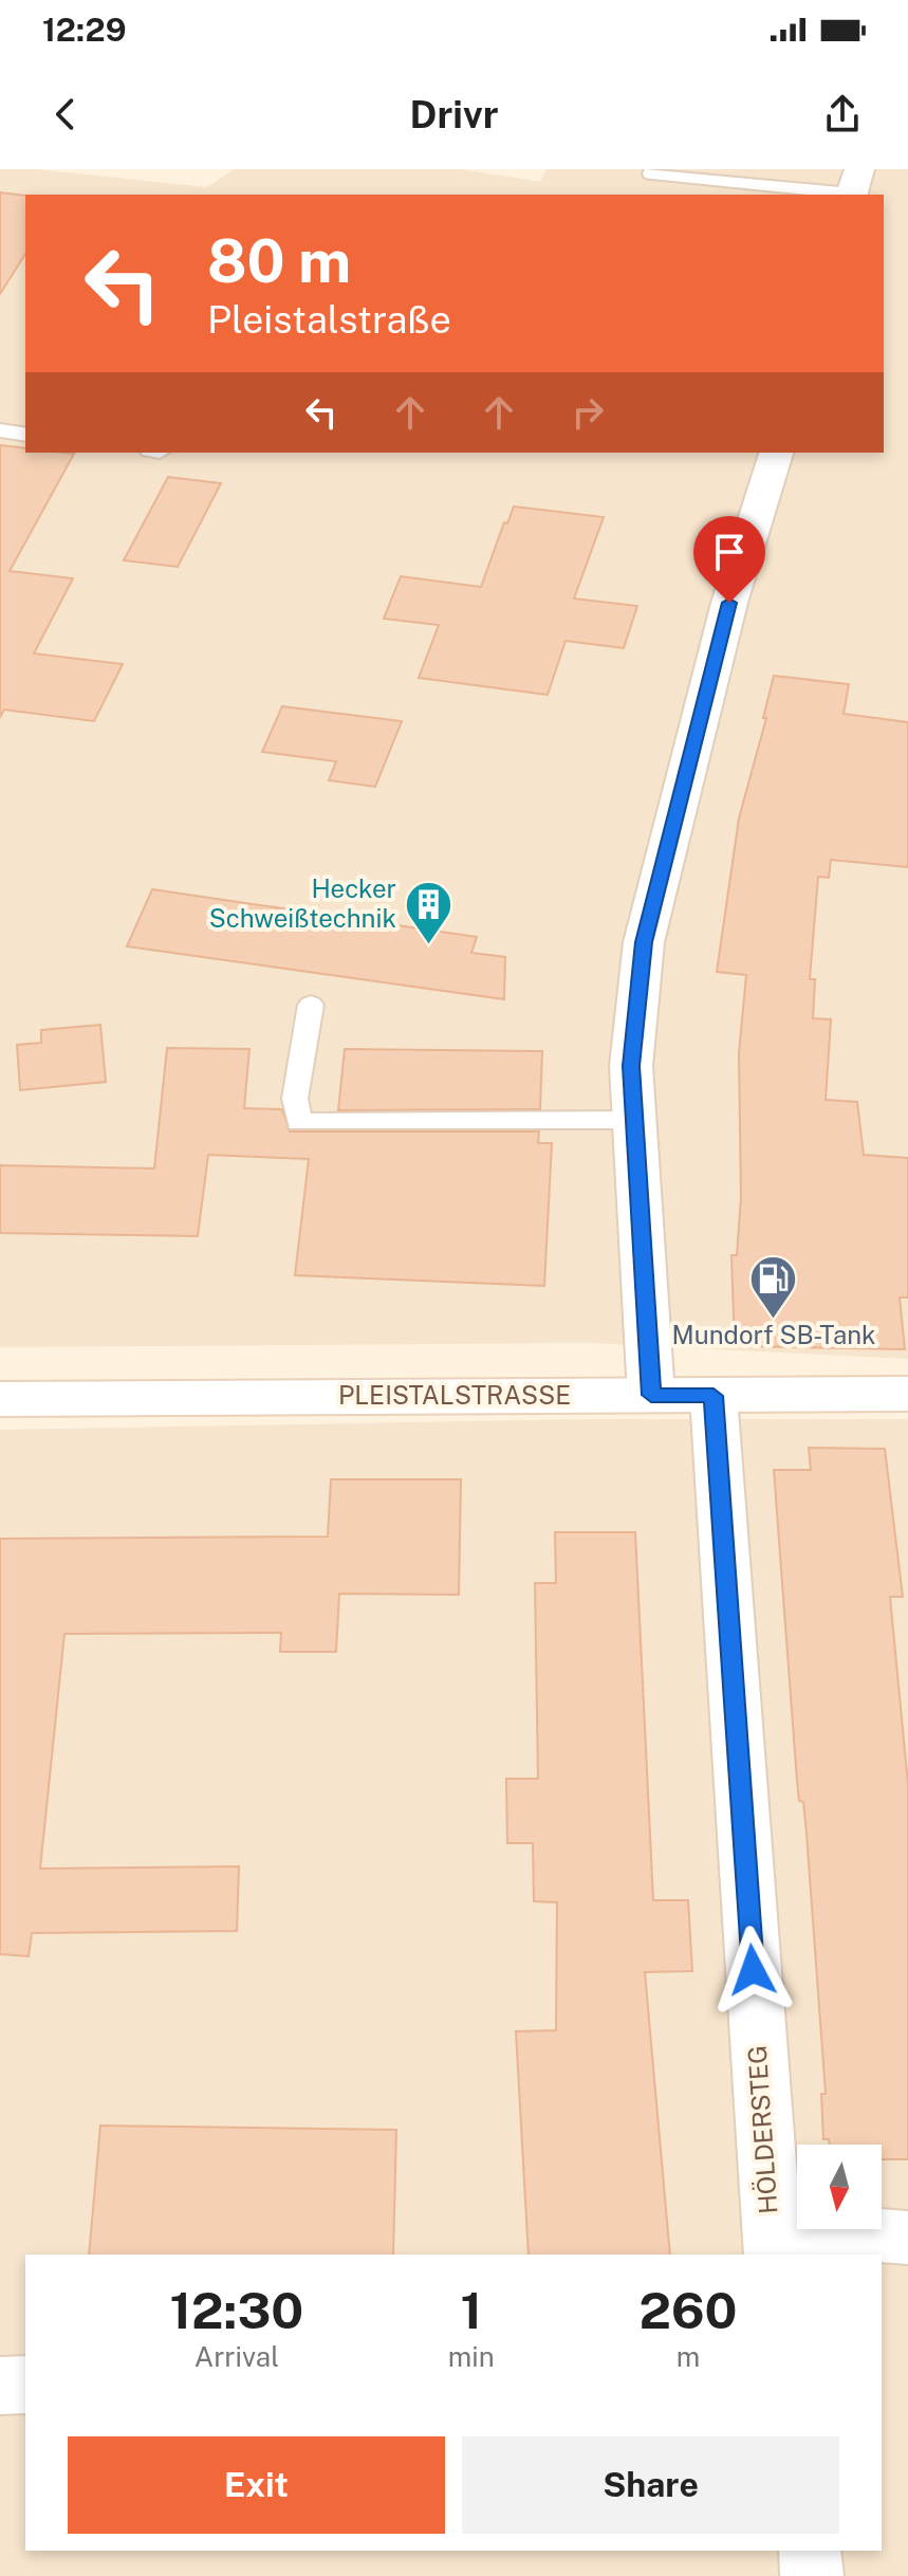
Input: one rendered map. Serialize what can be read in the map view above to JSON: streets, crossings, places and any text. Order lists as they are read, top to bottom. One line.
{"streets":{"street":["PLEISTALSTRASSE","HÖLDERSTEG"]},"crossings":[["PLEISTALSTRASSE","HÖLDERSTEG"]],"places":{"building":["Hecker Schweißtechnik"],"fuel station":["Mundorf SB-Tank"]},"north":"bottom","page":{"status":"12:29","header":"Drivr","turn":["80 m","Pleistalstraße"],"eta":["12:30","Arrival","1","min","260","m"],"buttons":["Exit","Share"]}}
